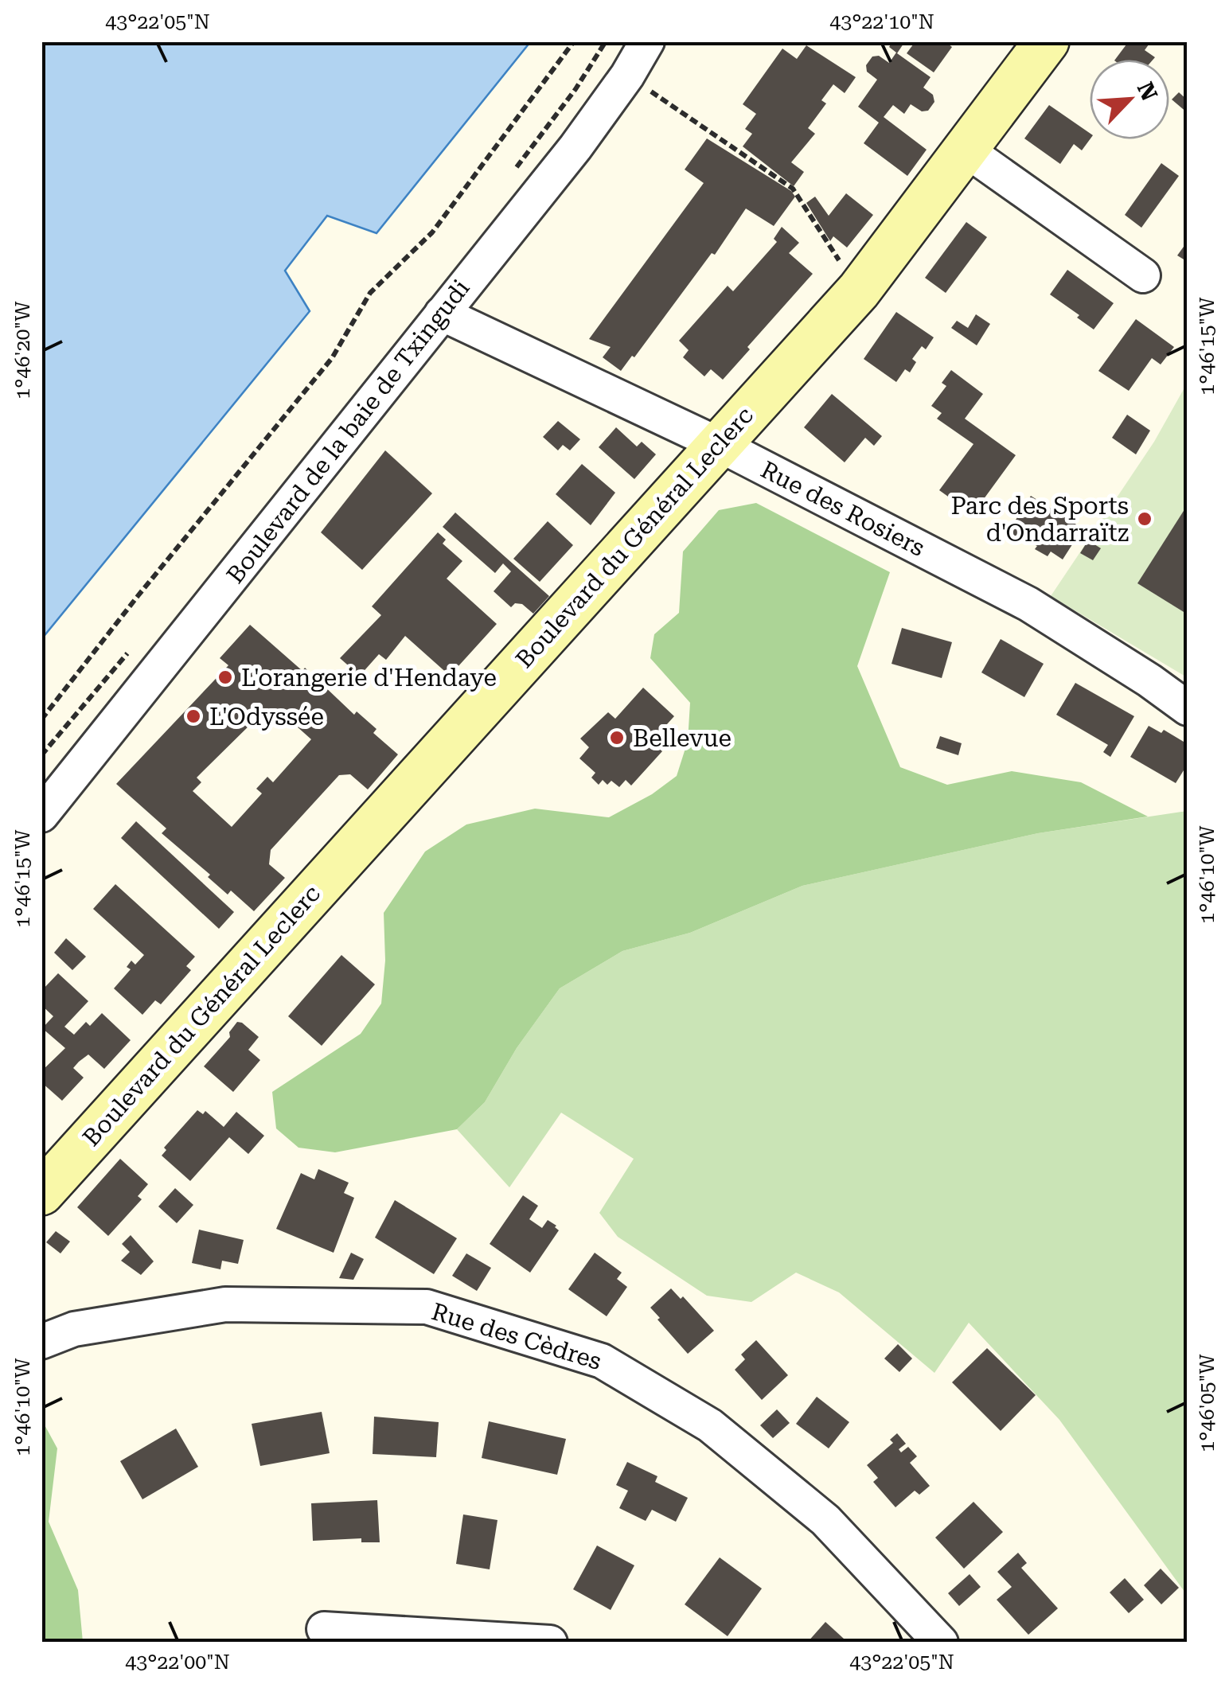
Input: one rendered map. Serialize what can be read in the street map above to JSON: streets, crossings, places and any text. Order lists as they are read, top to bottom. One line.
{"streets":{"main road":["Boulevard du Général Leclerc"],"street":["Boulevard de la baie de Txingudi","Rue des Rosiers","Rue des Cèdres"]},"crossings":[["Boulevard de la baie de Txingudi","Rue des Rosiers"],["Rue des Rosiers","Boulevard du Général Leclerc"]],"places":["Parc des Sports d'Ondarraïtz","L'orangerie d'Hendaye","L'Odyssée","Bellevue"],"north":"top right","coordinates":["43°22'05\"N","43°22'10\"N","1°46'15\"W","1°46'20\"W","1°46'10\"W","1°46'05\"W","43°22'00\"N"]}
